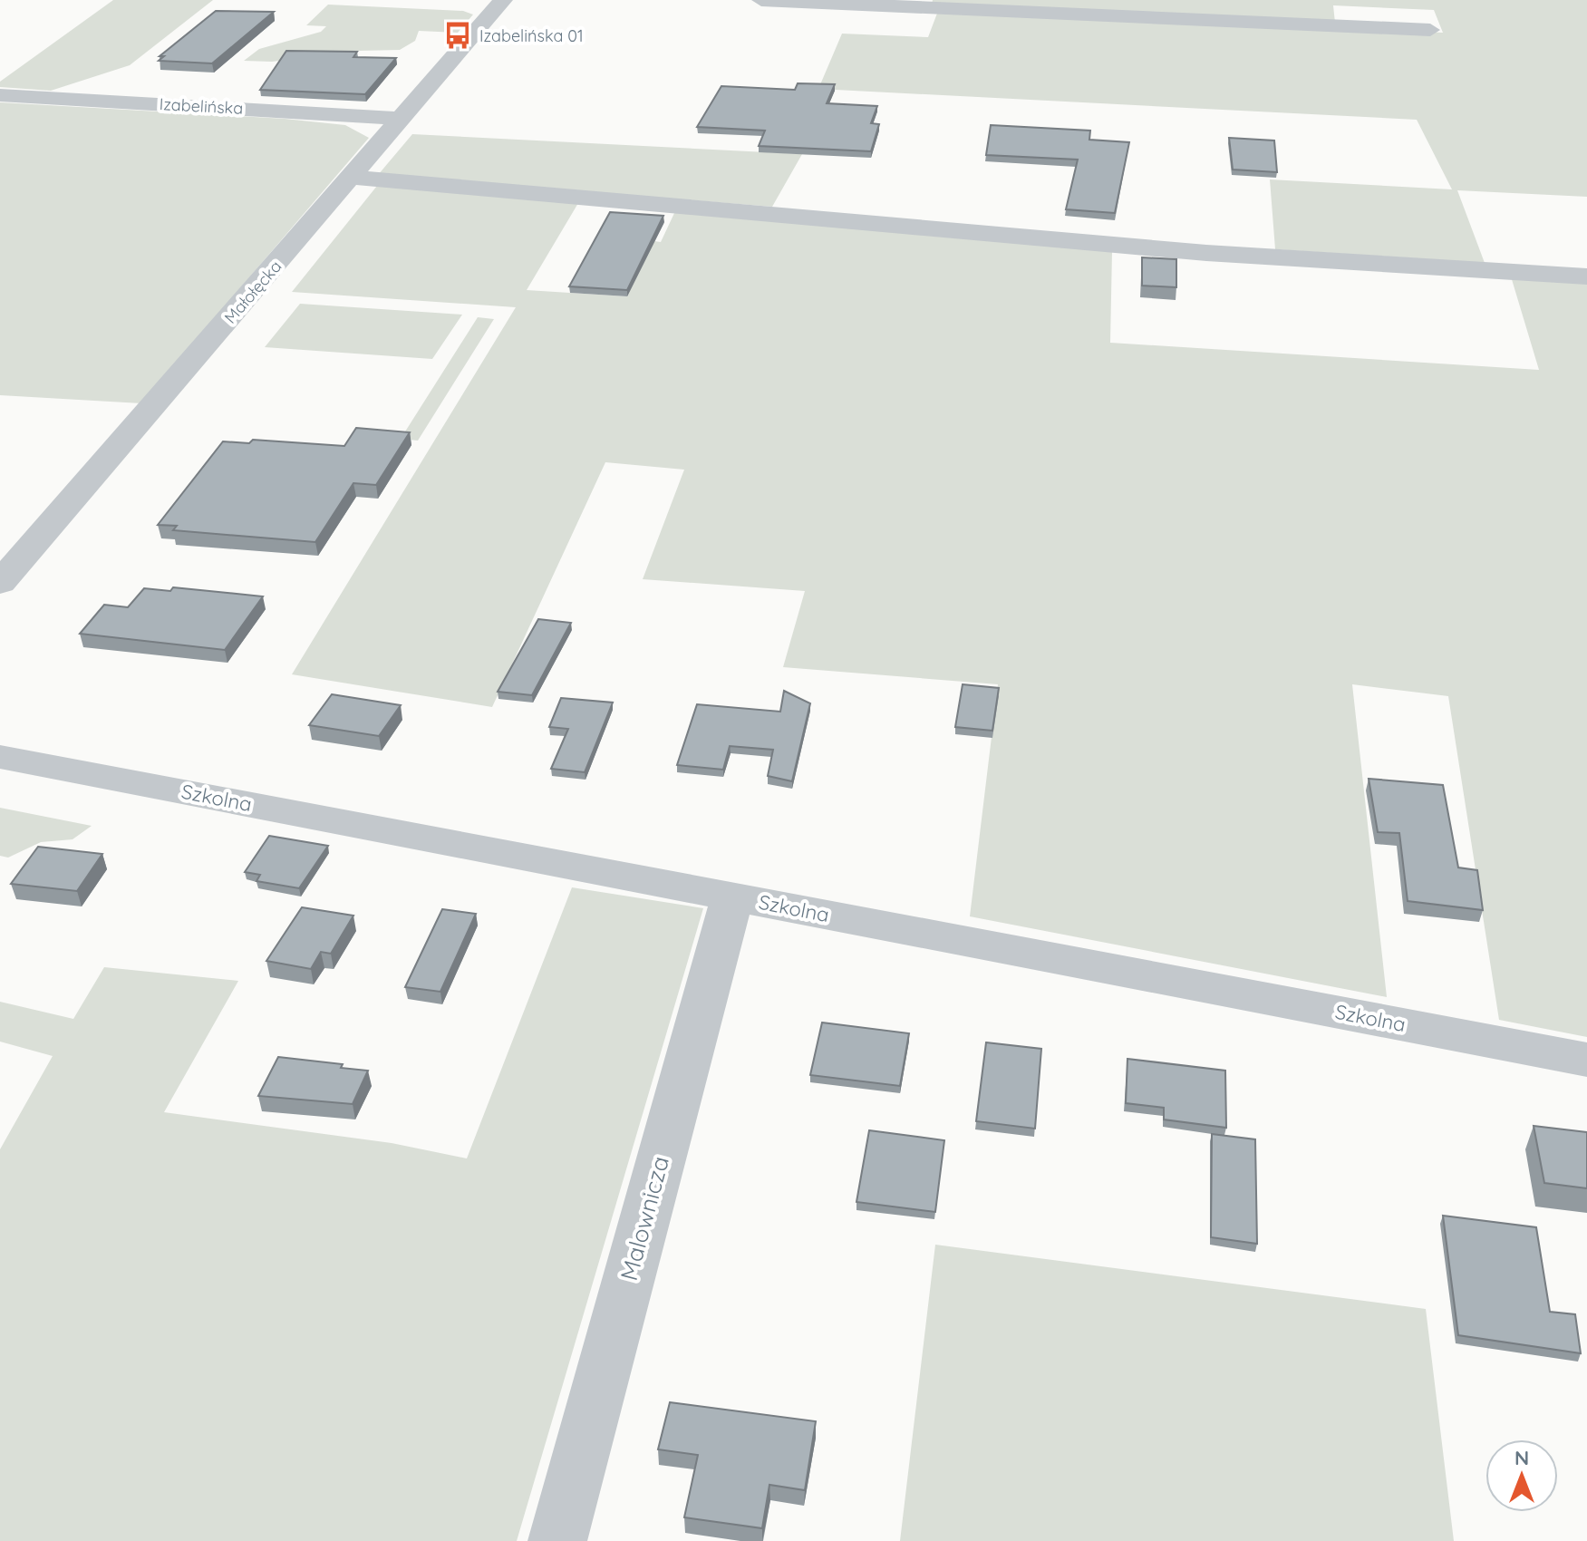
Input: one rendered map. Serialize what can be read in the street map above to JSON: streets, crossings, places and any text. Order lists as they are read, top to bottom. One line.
{"streets":{"street":["Izabelińska","Małołęcka","Szkolna","Malownicza"]},"crossings":[["Izabelińska","Małołęcka"],["Szkolna","Malownicza"]],"places":{"bus stop":["Izabelińska 01"]},"north":"top"}
